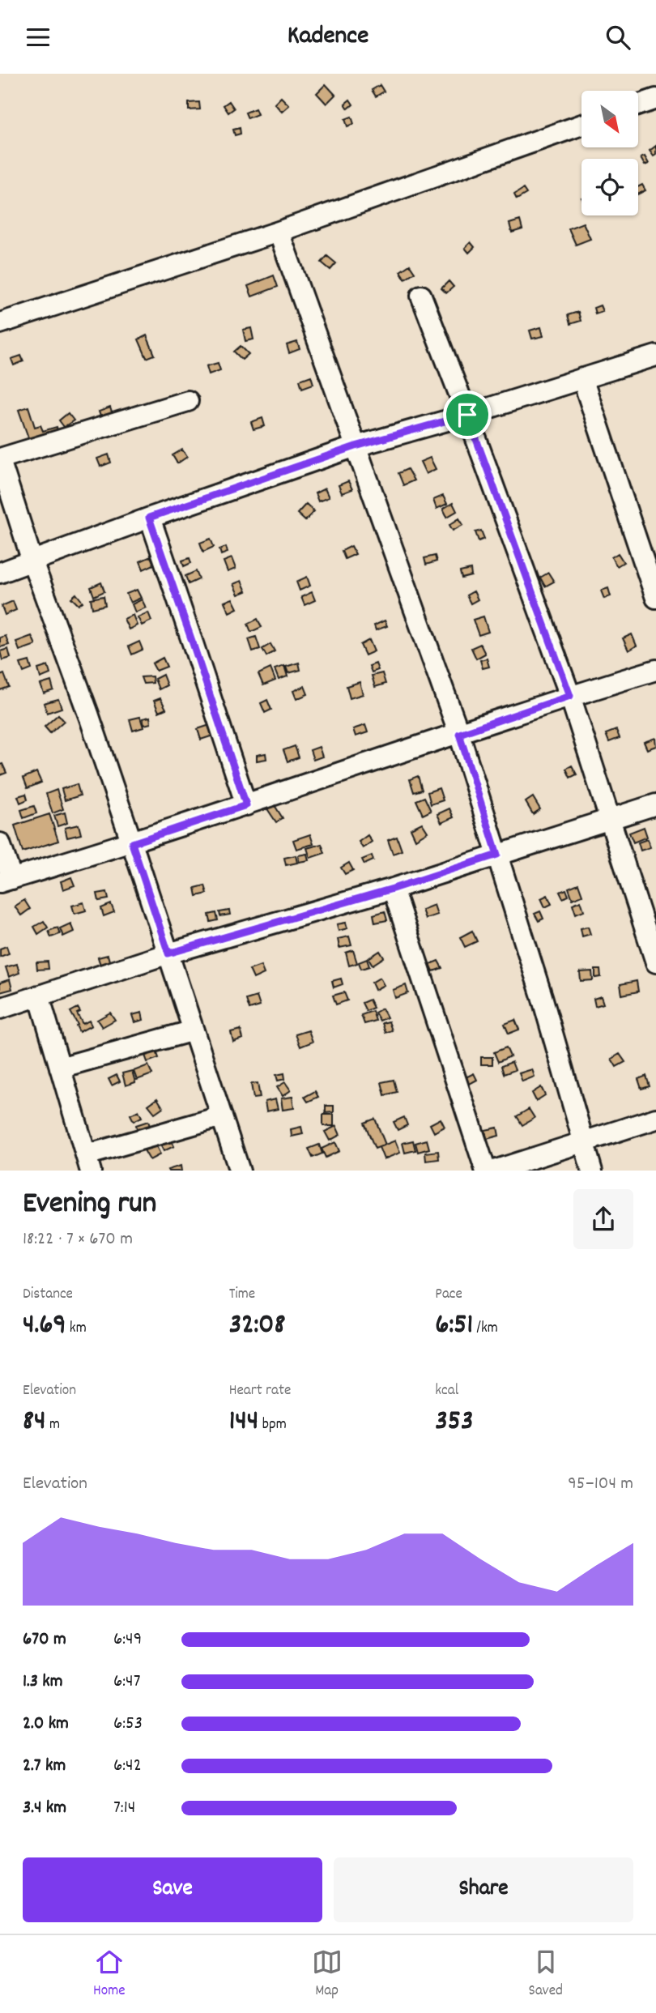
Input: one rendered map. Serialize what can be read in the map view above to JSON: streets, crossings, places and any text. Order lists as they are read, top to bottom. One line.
{"north":"bottom right","page":{"header":"Kadence","heading":["Evening run","18:22 · 7 × 670 m"],"stats":[["Distance","4.69 km"],["Time","32:08"],["Pace","6:51 /km"],["Elevation","84 m"],["Heart rate","144 bpm"],["kcal","353"]],"chart":["Elevation","95–104 m"],"list":[{"name":"670 m","note":"6:49"},{"name":"1.3 km","note":"6:47"},{"name":"2.0 km","note":"6:53"},{"name":"2.7 km","note":"6:42"},{"name":"3.4 km","note":"7:14"}],"buttons":["Save","Share"],"tabs":["Home","Map","Saved"]}}
